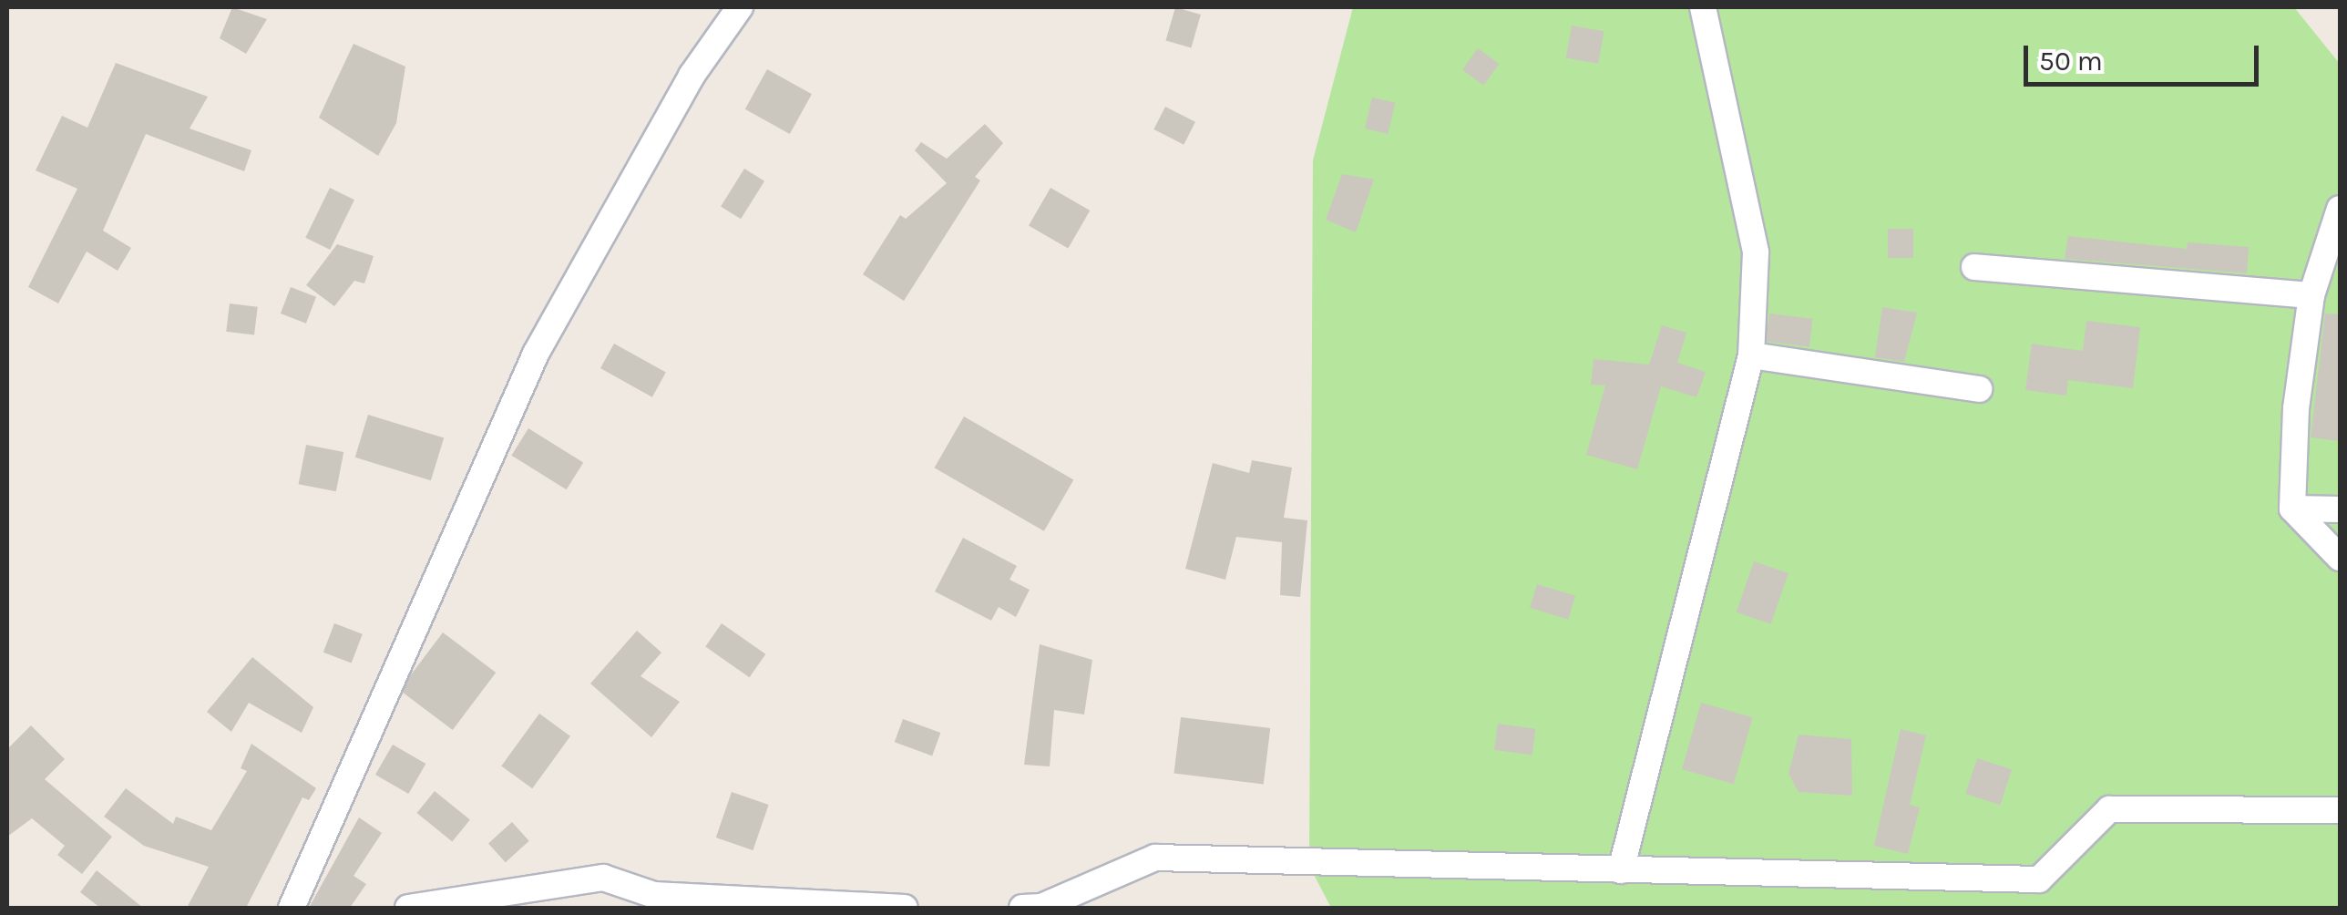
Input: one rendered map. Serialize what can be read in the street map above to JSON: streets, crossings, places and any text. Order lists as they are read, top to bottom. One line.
{"scale_bar":"50 m"}
